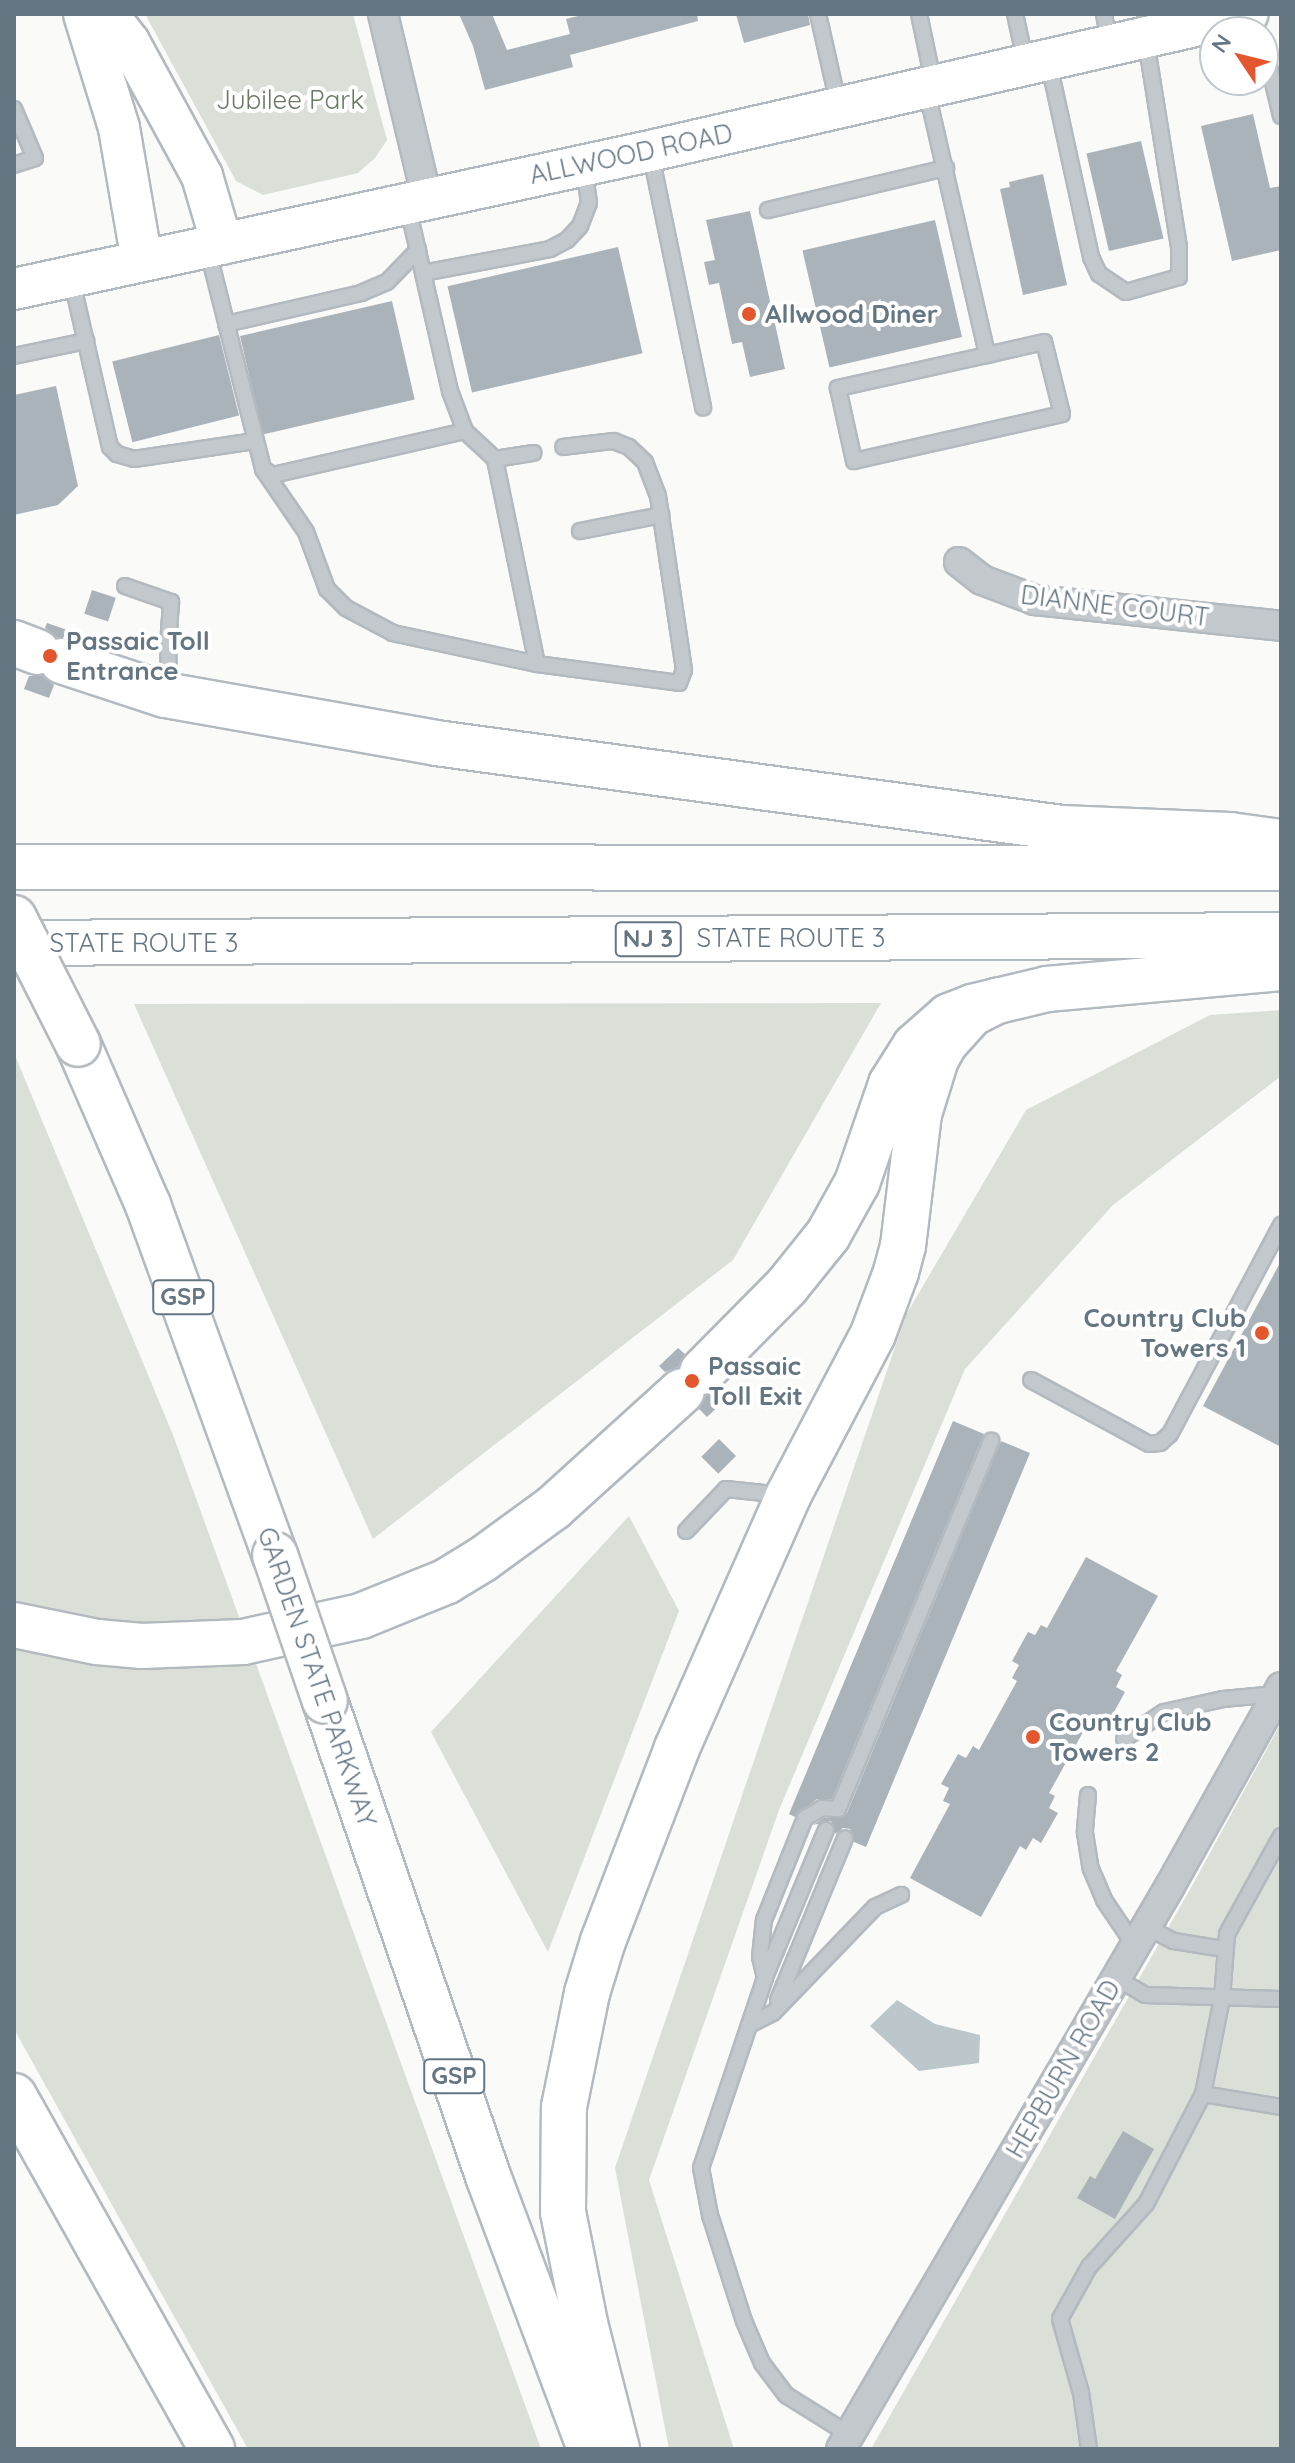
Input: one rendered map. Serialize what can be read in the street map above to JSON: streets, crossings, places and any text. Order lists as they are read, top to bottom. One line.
{"streets":{"highway":["STATE ROUTE 3","NJ 3","GSP","GARDEN STATE PARKWAY"],"main road":["ALLWOOD ROAD"],"street":["DIANNE COURT","HEPBURN ROAD"]},"parks":["Jubilee Park"],"places":["Allwood Diner","Passaic Toll Entrance","Country Club Towers 1","Passaic Toll Exit","Country Club Towers 2"],"north":"top left"}
